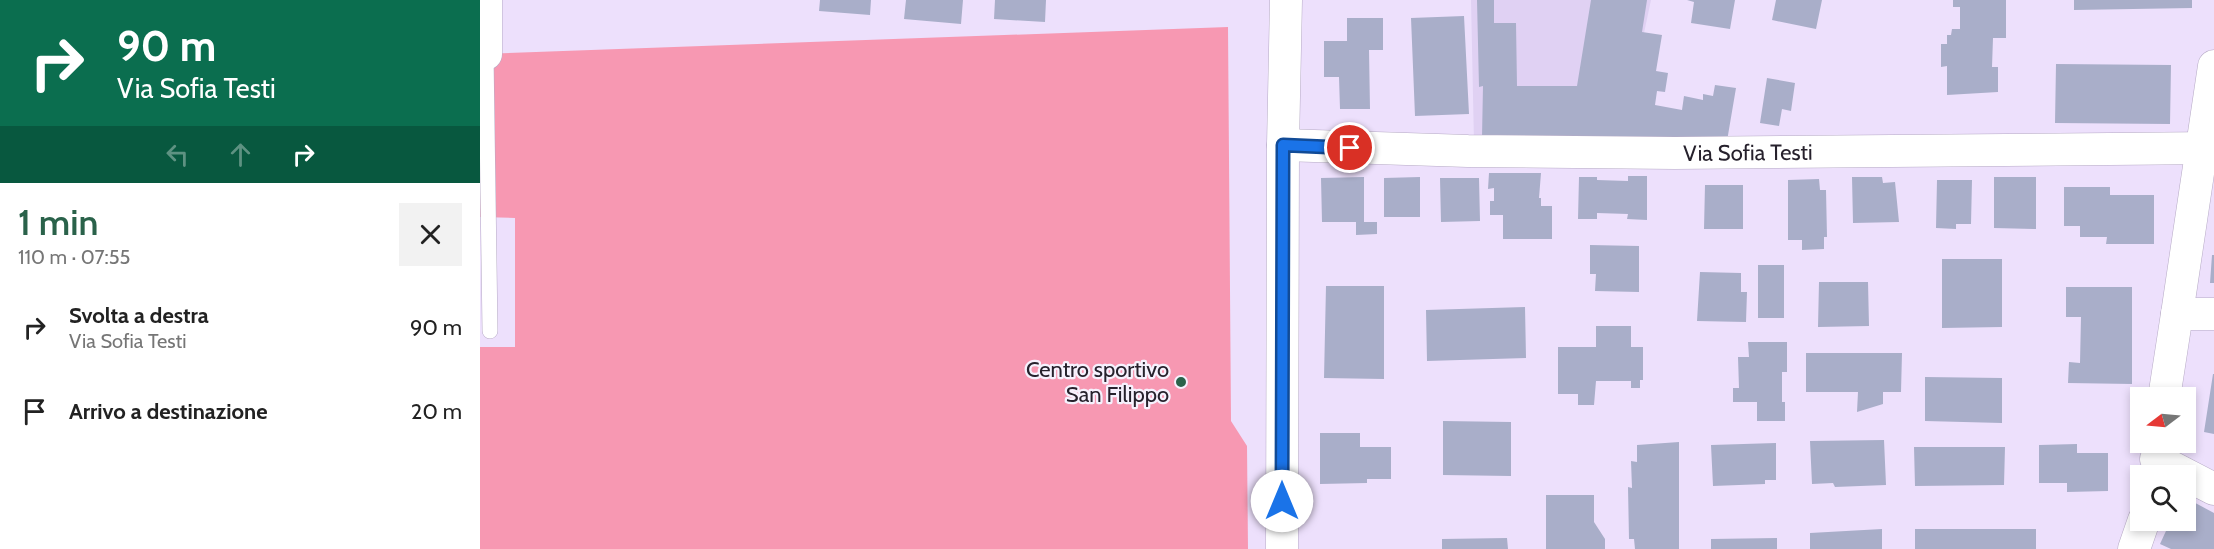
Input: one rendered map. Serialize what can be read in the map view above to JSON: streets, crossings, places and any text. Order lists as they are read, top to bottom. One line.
{"streets":{"street":["Via Sofia Testi"]},"places":["Centro sportivo San Filippo"],"north":"left","page":{"turn":["90 m","Via Sofia Testi"],"heading":["1 min","110 m · 07:55"],"list":[{"name":"Svolta a destra","note":"Via Sofia Testi","value":"90 m"},{"name":"Arrivo a destinazione","value":"20 m"}]}}
